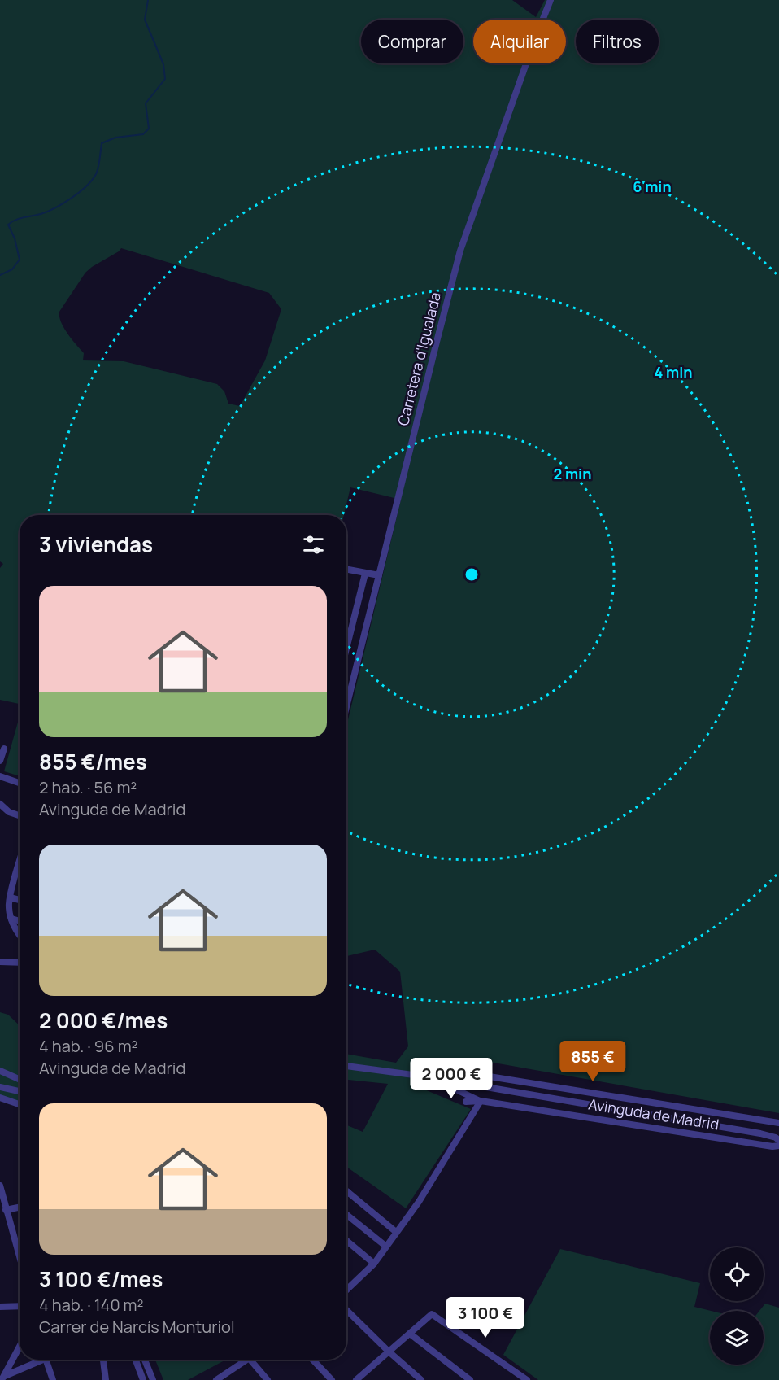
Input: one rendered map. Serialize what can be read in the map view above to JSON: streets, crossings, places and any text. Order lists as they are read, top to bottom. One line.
{"streets":{"street":["Carretera d'Igualada","Avinguda de Madrid"]},"page":{"chip":["Comprar","Alquilar","Filtros"],"heading":"3 viviendas","list":[{"name":"855 €/mes","note":"2 hab. · 56 m² · Avinguda de Madrid"},{"name":"2 000 €/mes","note":"4 hab. · 96 m² · Avinguda de Madrid"},{"name":"3 100 €/mes","note":"4 hab. · 140 m² · Carrer de Narcís Monturiol"}],"price":["855 €","2 000 €","3 100 €"]},"rings":["6 min","4 min","2 min"]}
